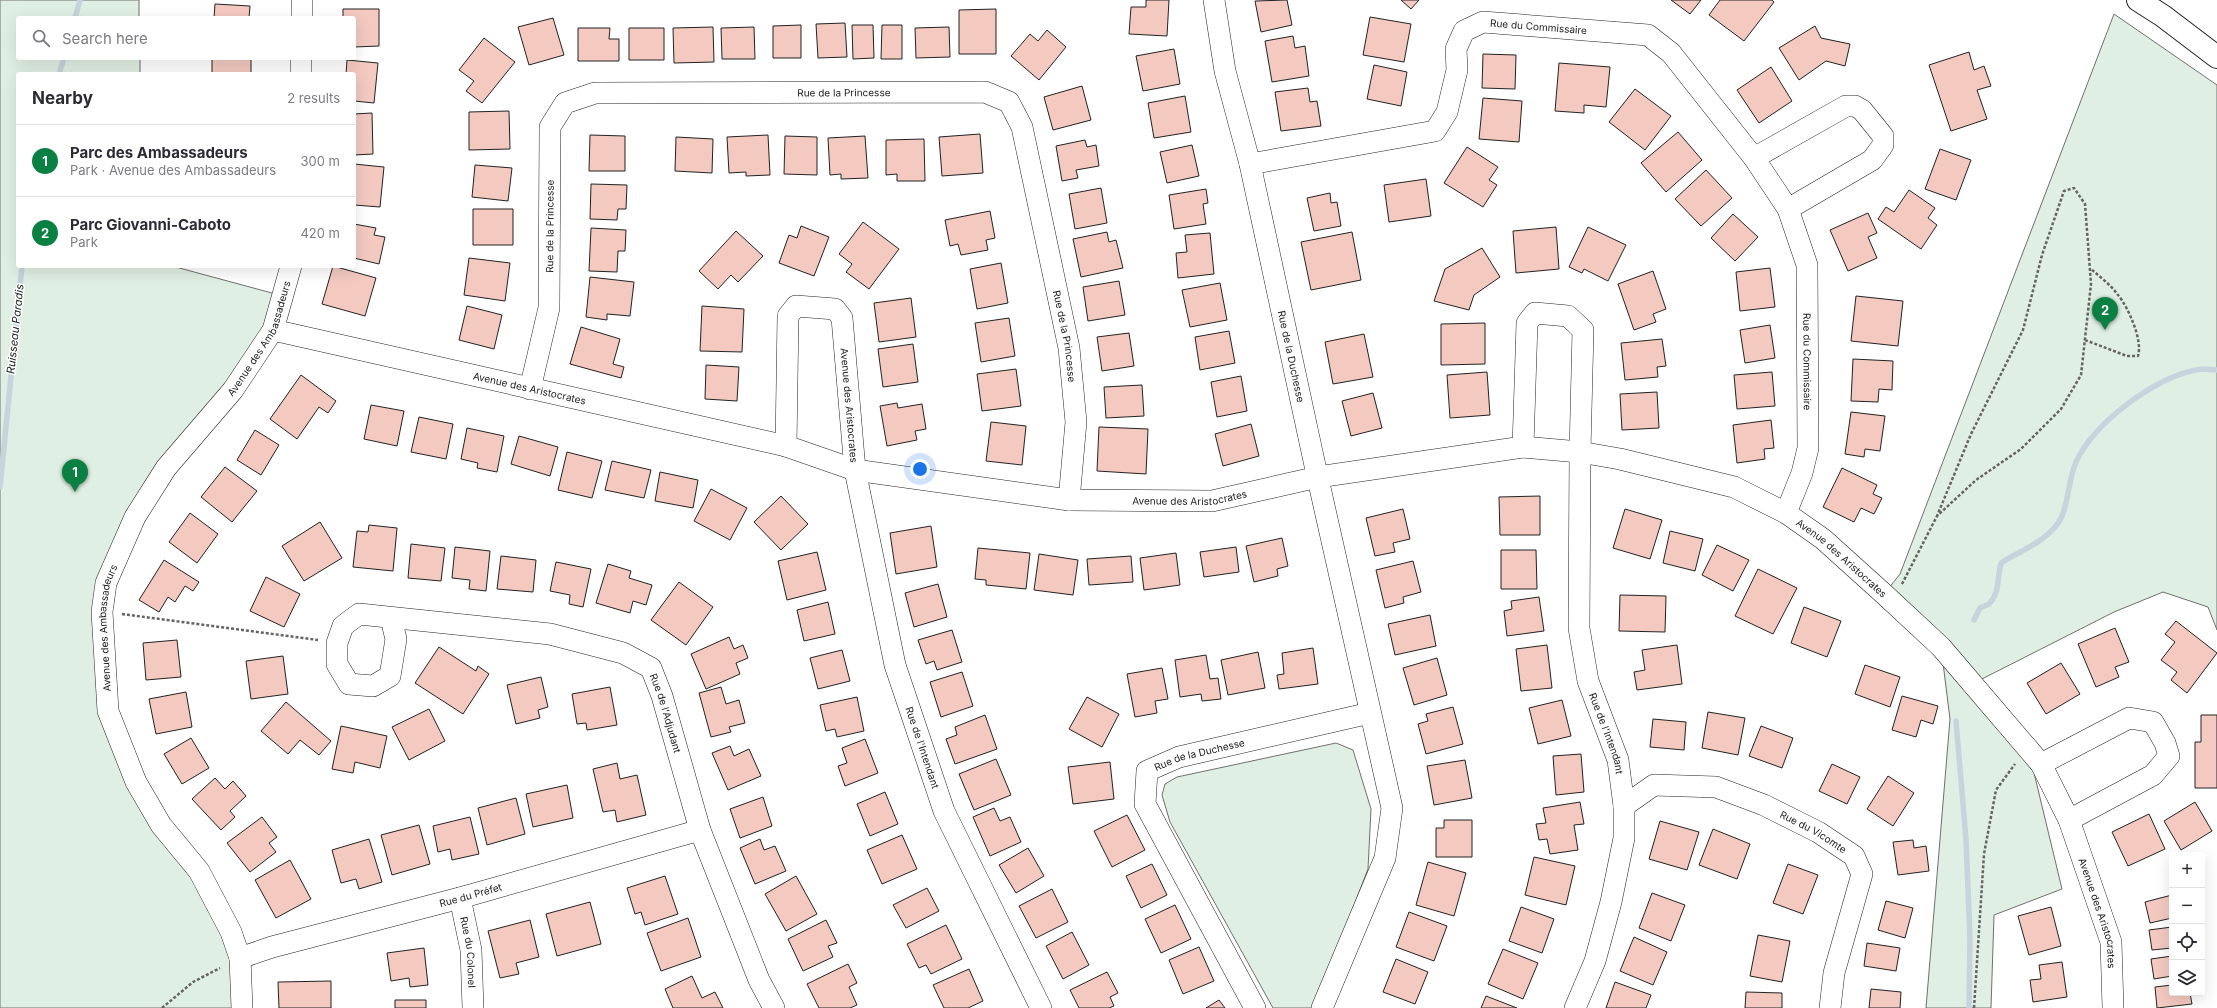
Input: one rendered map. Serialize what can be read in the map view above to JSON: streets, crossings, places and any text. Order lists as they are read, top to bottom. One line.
{"streets":{"street":["Rue du Commissaire","Rue de la Princesse","Avenue des Ambassadeurs","Rue de la Duchesse","Avenue des Aristocrates","Rue de l'Adjudant","Rue de l'Intendant","Rue du Vicomte","Rue du Préfet","Rue du Colonel"]},"crossings":[["Rue du Commissaire","Rue de la Duchesse"],["Rue du Commissaire","Avenue des Aristocrates"],["Rue de la Princesse","Avenue des Aristocrates"],["Avenue des Ambassadeurs","Avenue des Aristocrates"],["Avenue des Ambassadeurs","Rue du Préfet"],["Rue de la Duchesse","Avenue des Aristocrates"],["Avenue des Aristocrates","Rue de l'Intendant"],["Rue de l'Adjudant","Rue du Préfet"],["Rue de l'Intendant","Rue du Vicomte"],["Rue du Préfet","Rue du Colonel"]],"water":["Ruisseau Paradis"],"page":{"search":"Search here","heading":["Nearby","2 results"],"list":[{"mark":"1","name":"Parc des Ambassadeurs","note":"Park · Avenue des Ambassadeurs","value":"300 m"},{"mark":"2","name":"Parc Giovanni-Caboto","note":"Park","value":"420 m"}],"pins":["2","1"],"map_buttons":["+","−"]}}
